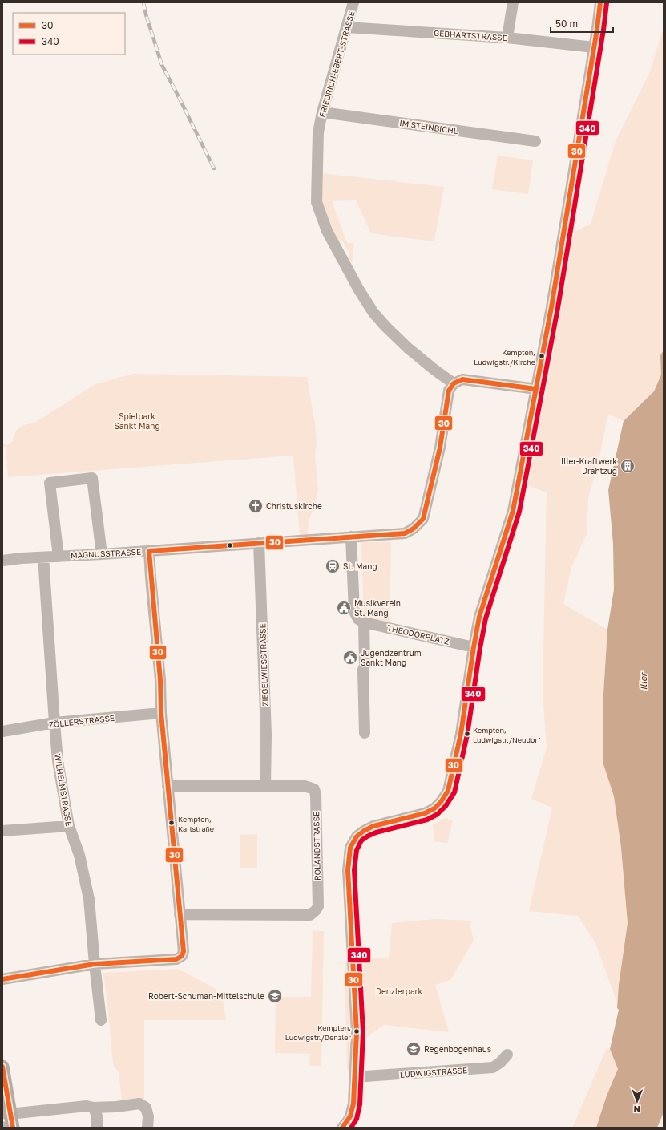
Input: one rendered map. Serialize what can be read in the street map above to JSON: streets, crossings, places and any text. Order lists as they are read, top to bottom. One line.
{"streets":{"street":["GEBHARTSTRASSE","FRIEDRICH-EBERT-STRASSE","IM STEINBICHL","MAGNUSSTRASSE","THEODORPLATZ","ZIEGELWIESSTRASSE","ZÖLLERSTRASSE","WILHELMSTRASSE","ROLANDSTRASSE","LUDWIGSTRASSE"]},"crossings":[["GEBHARTSTRASSE","FRIEDRICH-EBERT-STRASSE"],["FRIEDRICH-EBERT-STRASSE","IM STEINBICHL"],["FRIEDRICH-EBERT-STRASSE","MAGNUSSTRASSE"],["MAGNUSSTRASSE","ZIEGELWIESSTRASSE"],["MAGNUSSTRASSE","WILHELMSTRASSE"],["ZIEGELWIESSTRASSE","ROLANDSTRASSE"],["ZÖLLERSTRASSE","WILHELMSTRASSE"]],"water":["Iller"],"parks":["Spielpark Sankt Mang","Denzlerpark"],"places":{"other":["Kempten, Ludwigstr./Kirche","Kempten, Ludwigstr./Neudorf","Kempten, Karlstraße","Kempten, Ludwigstr./Denzler"],"building":["Iller-Kraftwerk Drahtzug"],"church":["Christuskirche"],"station":["St. Mang"],"public building":["Musikverein St. Mang","Jugendzentrum Sankt Mang"],"school or university":["Robert-Schuman-Mittelschule","Regenbogenhaus"]},"lines":["transit line 30","transit line 340"],"legend":["30","340"],"scale_bar":"50 m","north":"bottom"}
